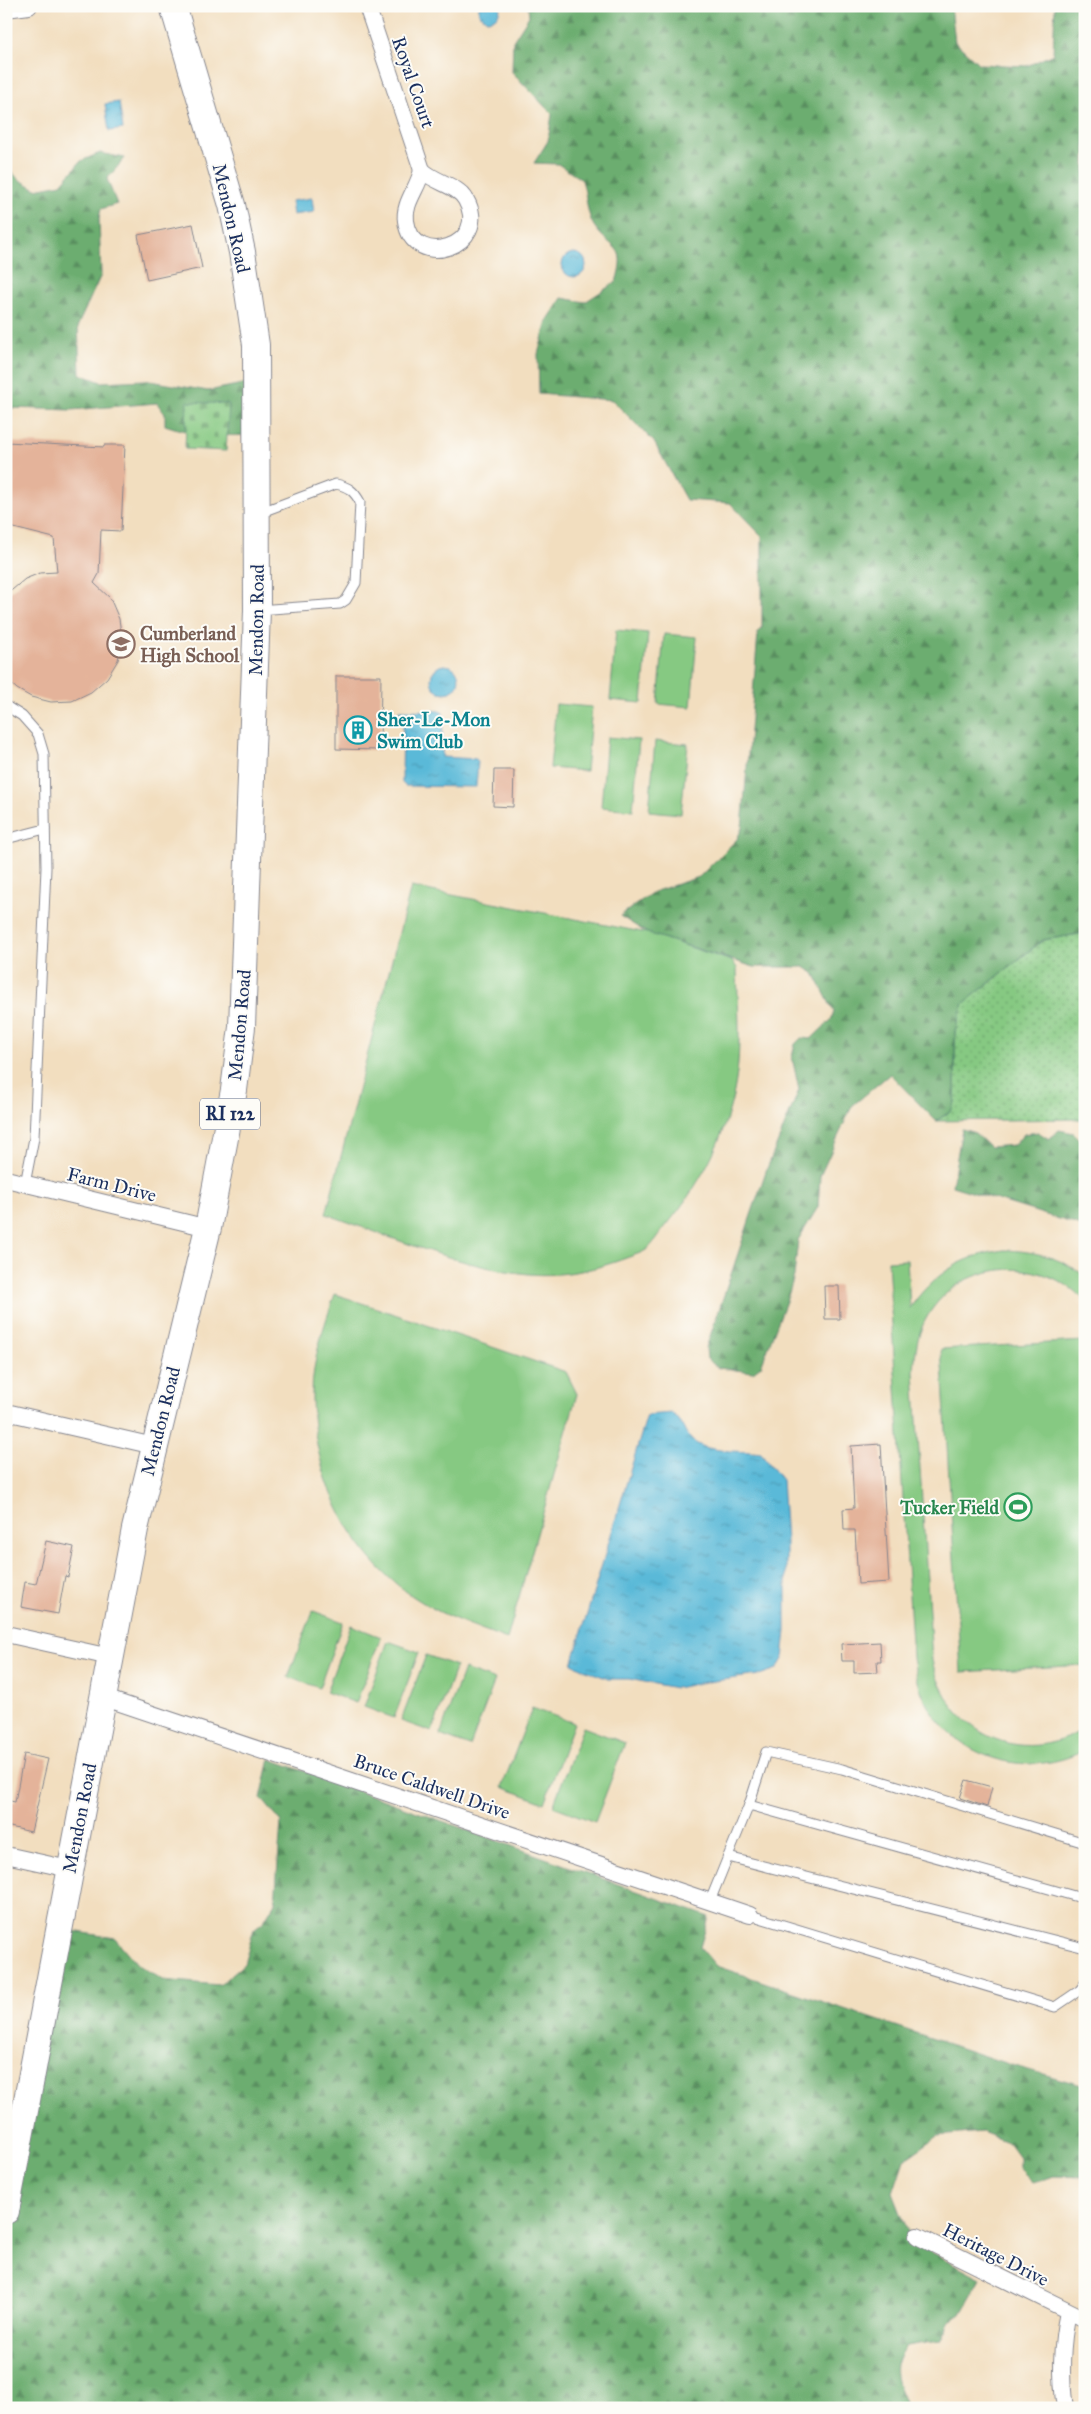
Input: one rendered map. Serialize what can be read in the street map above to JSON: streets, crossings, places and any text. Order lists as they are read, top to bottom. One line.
{"streets":{"main road":["Mendon Road","RI 122"],"street":["Royal Court","Farm Drive","Bruce Caldwell Drive","Heritage Drive"]},"crossings":[["Mendon Road","Farm Drive"],["Mendon Road","Bruce Caldwell Drive"]],"places":{"school or university":["Cumberland High School"],"building":["Sher-Le-Mon Swim Club"],"sports":["Tucker Field"]}}
